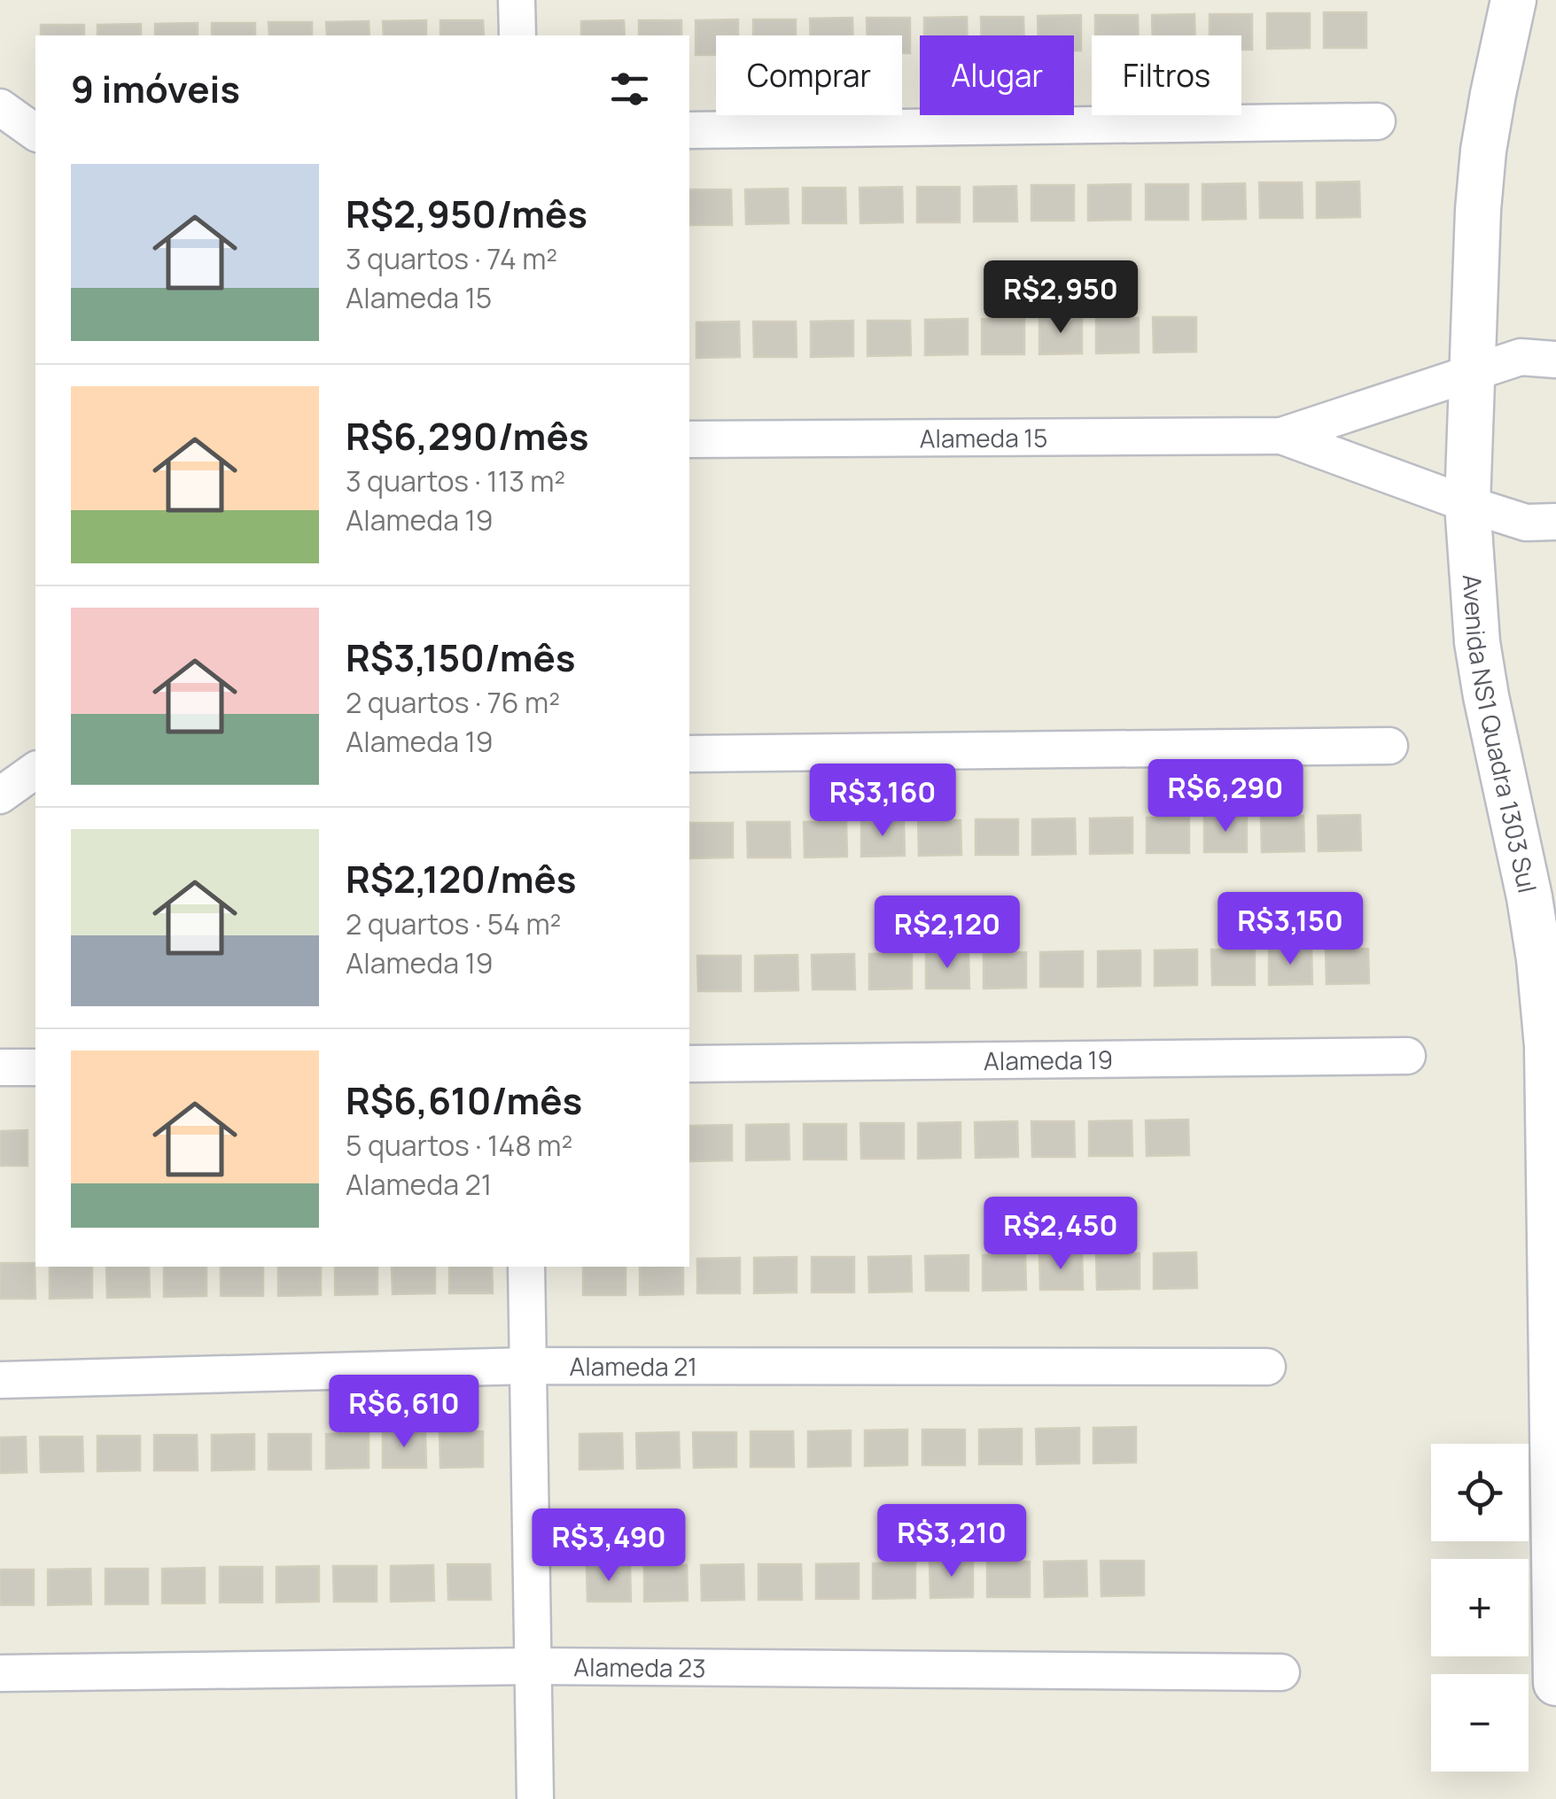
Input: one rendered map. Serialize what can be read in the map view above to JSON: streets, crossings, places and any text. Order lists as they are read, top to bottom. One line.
{"streets":{"street":["Alameda 15","Avenida NS1 Quadra 1303 Sul","Alameda 19","Alameda 21","Alameda 23"]},"page":{"chip":["Comprar","Alugar","Filtros"],"heading":"9 imóveis","list":[{"name":"R$2,950/mês","note":"3 quartos · 74 m² · Alameda 15"},{"name":"R$6,290/mês","note":"3 quartos · 113 m² · Alameda 19"},{"name":"R$3,150/mês","note":"2 quartos · 76 m² · Alameda 19"},{"name":"R$2,120/mês","note":"2 quartos · 54 m² · Alameda 19"},{"name":"R$6,610/mês","note":"5 quartos · 148 m² · Alameda 21"}],"price":["R$2,950","R$6,290","R$3,160","R$3,150","R$2,120","R$2,450","R$6,610","R$3,210","R$3,490"],"map_buttons":["+","−"]}}
